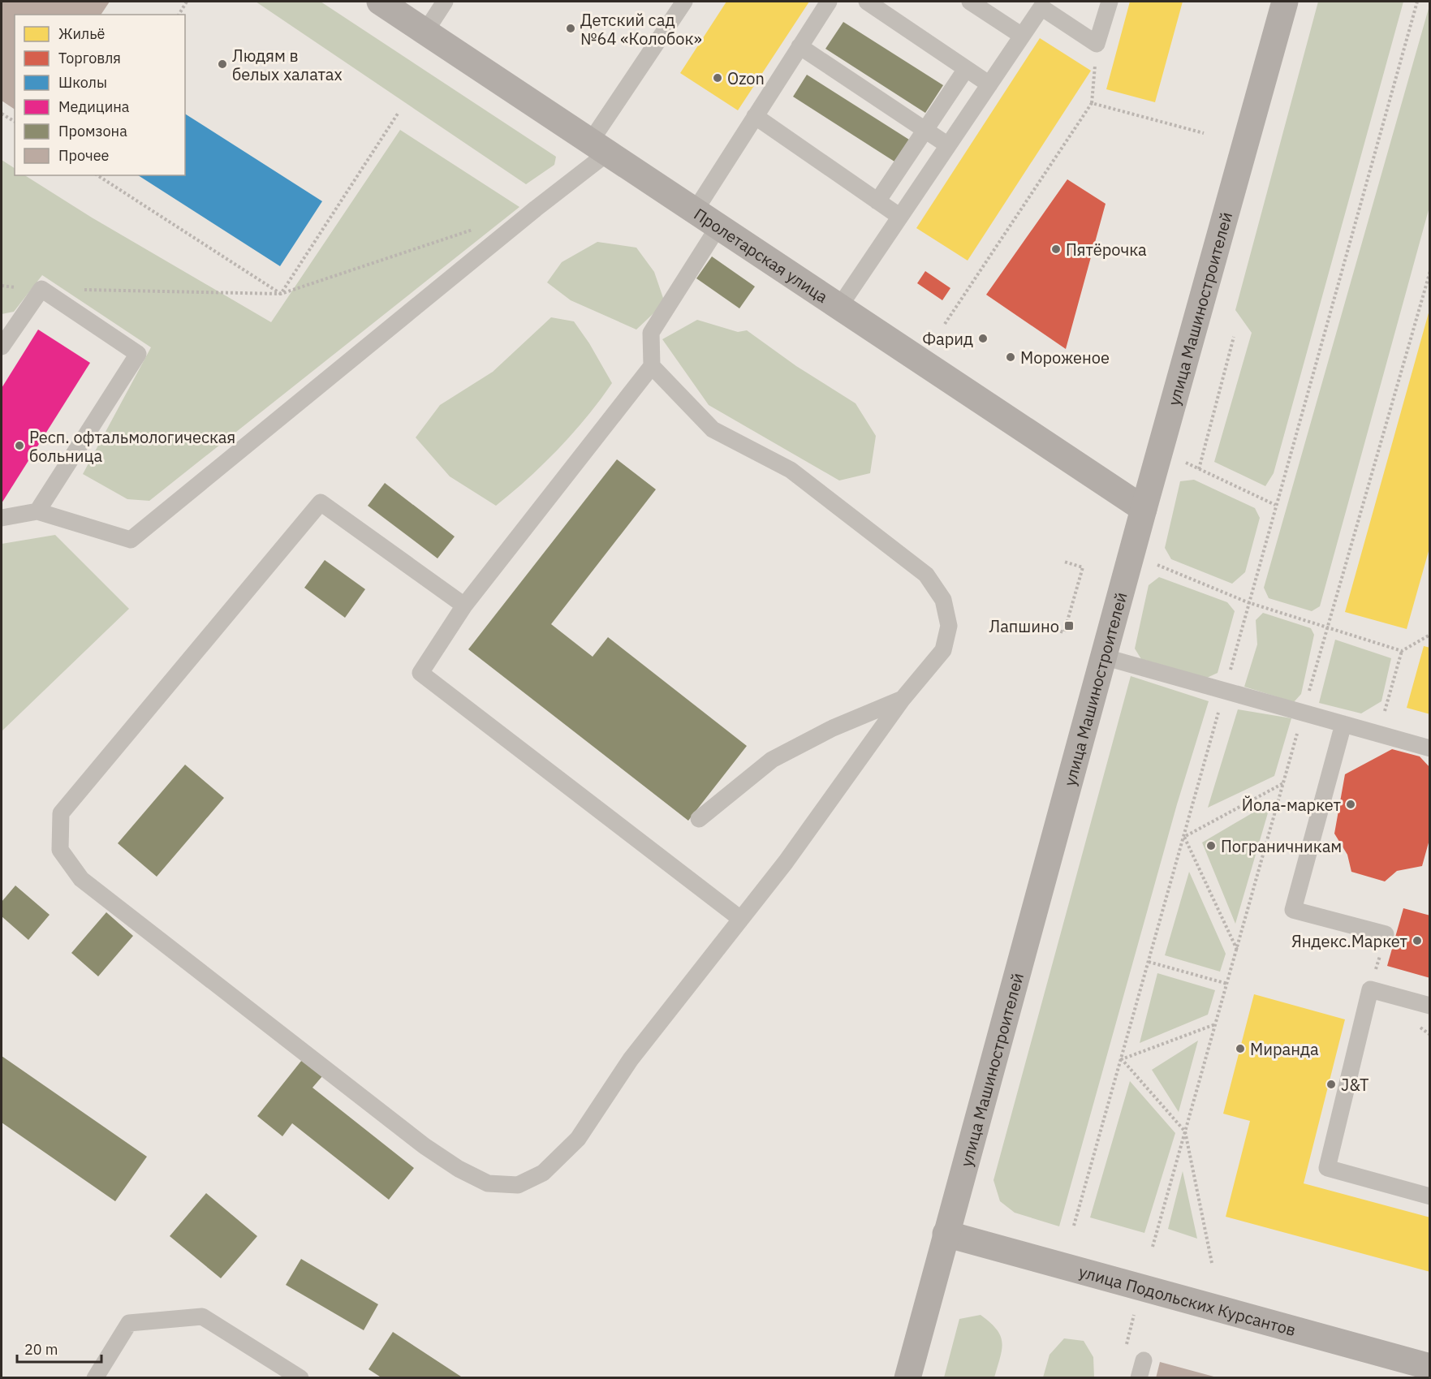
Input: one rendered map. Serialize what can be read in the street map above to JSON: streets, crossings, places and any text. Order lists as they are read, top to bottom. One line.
{"streets":{"main road":["Пролетарская улица","улица Машиностроителей","улица Подольских Курсантов"]},"crossings":[["Пролетарская улица","улица Машиностроителей"],["улица Машиностроителей","улица Подольских Курсантов"]],"places":{"other":["Детский сад №64 «Колобок»","Людям в белых халатах","Ozon","Пятёрочка","Фарид","Мороженое","Респ. офтальмологическая больница","Йола-маркет","Пограничникам","Яндекс.Маркет","Миранда","J&T"],"transit":["Лапшино"]},"legend":["Жильё","Торговля","Школы","Медицина","Промзона","Прочее"],"scale_bar":"20 m"}
